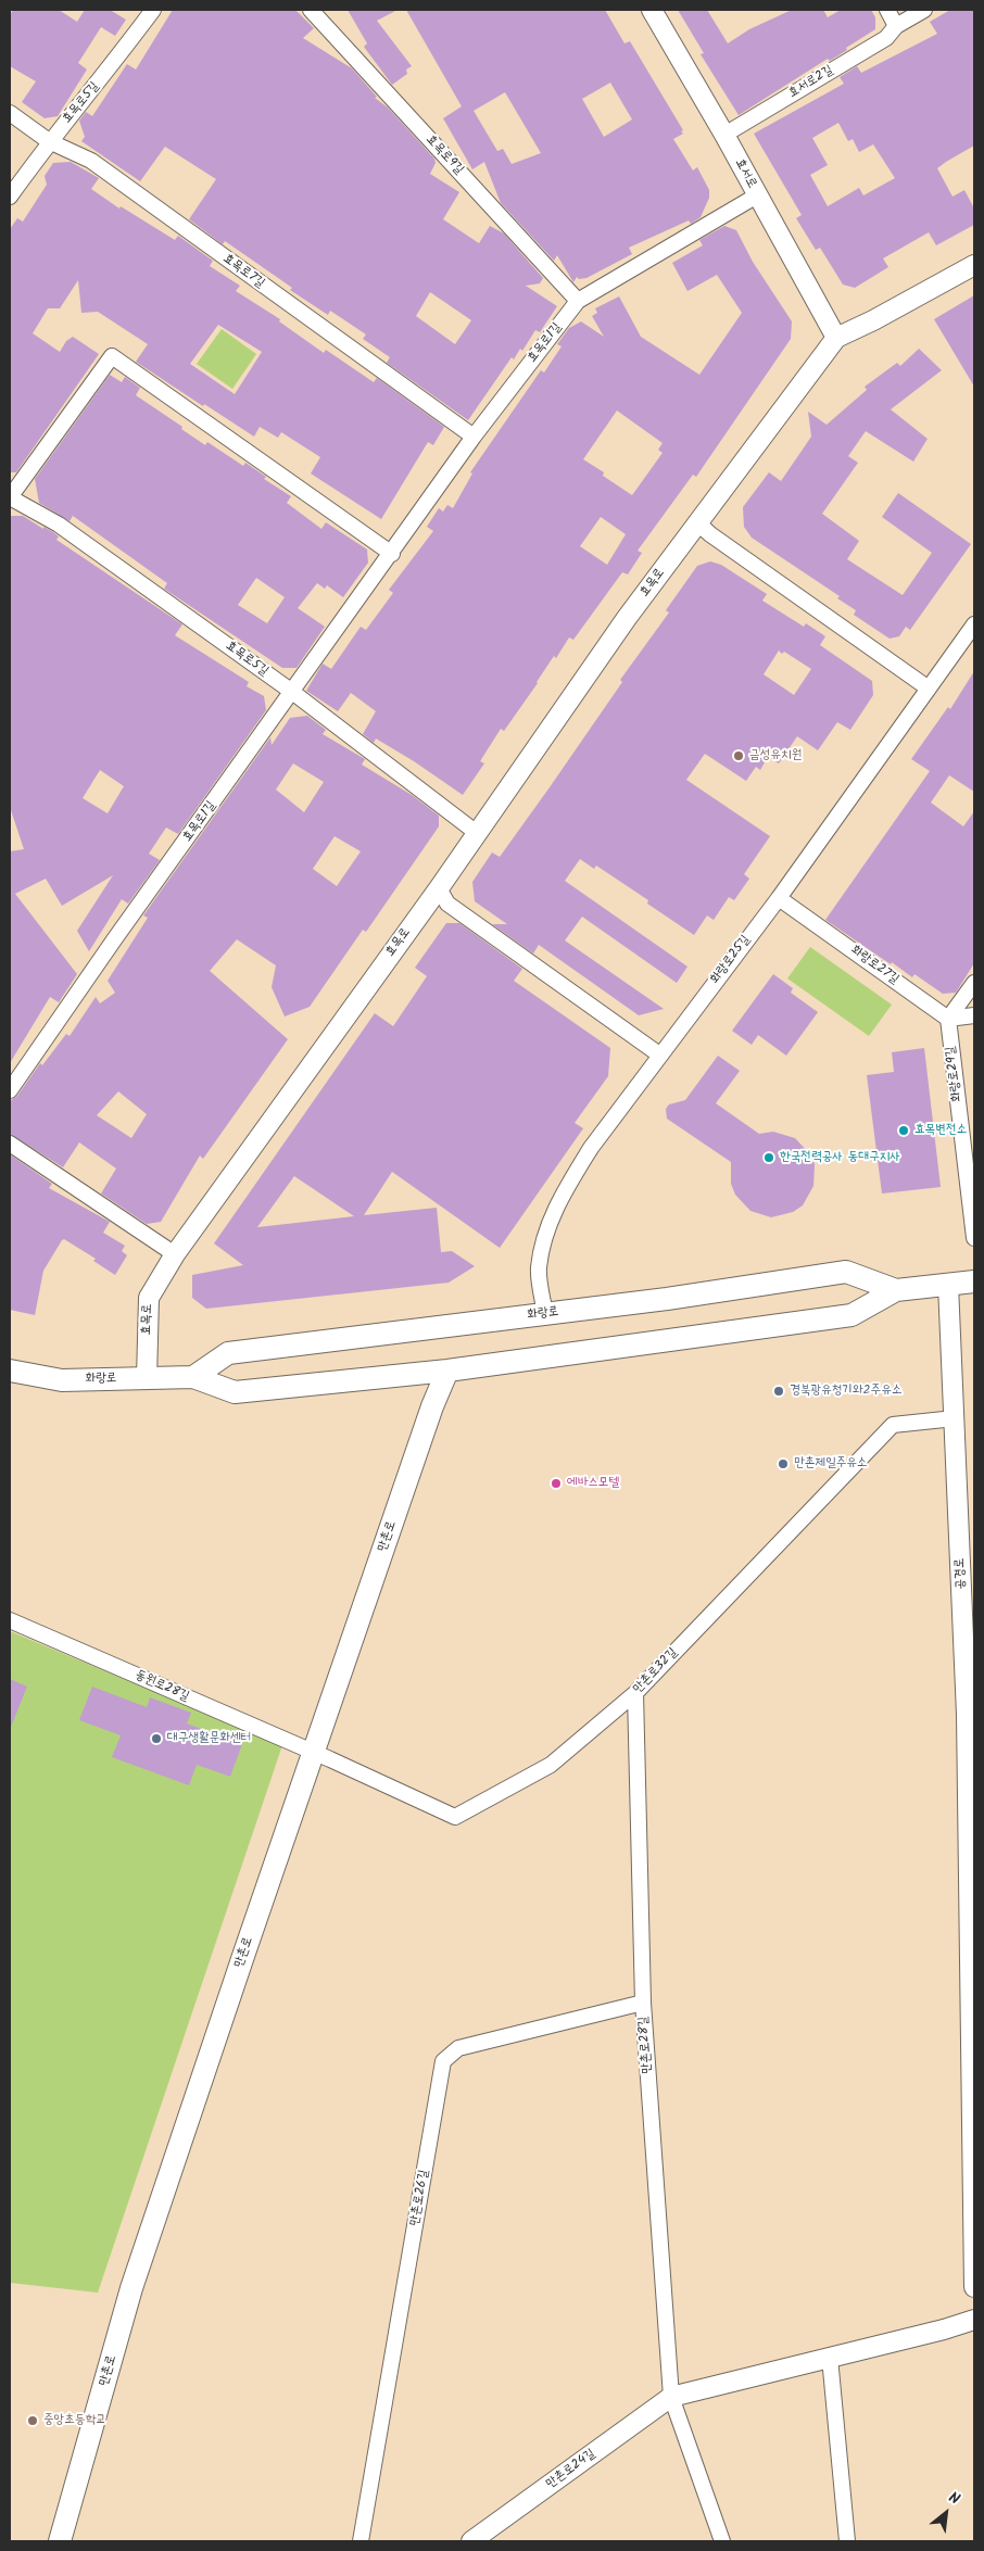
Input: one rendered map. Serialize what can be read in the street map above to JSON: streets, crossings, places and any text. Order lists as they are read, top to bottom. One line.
{"streets":{"main road":["화랑로","만촌로"],"street":["효서로2길","효목로5길","효목로9길","효서로","효목로7길","효목로1길","효목로","화랑로25길","화랑로27길","화랑로29길","공경로","만촌로32길","동원로28길","만촌로28길","만촌로26길","만촌로24길"]},"crossings":[["효서로2길","효서로"],["효목로5길","효목로7길"],["효목로5길","효목로1길"],["효목로5길","효목로"],["효목로9길","효목로1길"],["효서로","효목로1길"],["효서로","효목로"],["효목로7길","효목로1길"],["효목로","화랑로"],["화랑로25길","화랑로27길"],["화랑로25길","화랑로"],["화랑로27길","화랑로29길"],["화랑로","만촌로"],["화랑로","공경로"],["만촌로","만촌로32길"],["만촌로","동원로28길"],["공경로","만촌로32길"],["만촌로32길","동원로28길"],["만촌로32길","만촌로28길"],["만촌로28길","만촌로26길"],["만촌로28길","만촌로24길"]],"places":["금성유치원","효목변전소","한국전력공사 동대구지사","경북광유청기와2주유소","만촌제일주유소","에바스모텔","대구생활문화센터","중앙초등학교"],"north":"top right"}
